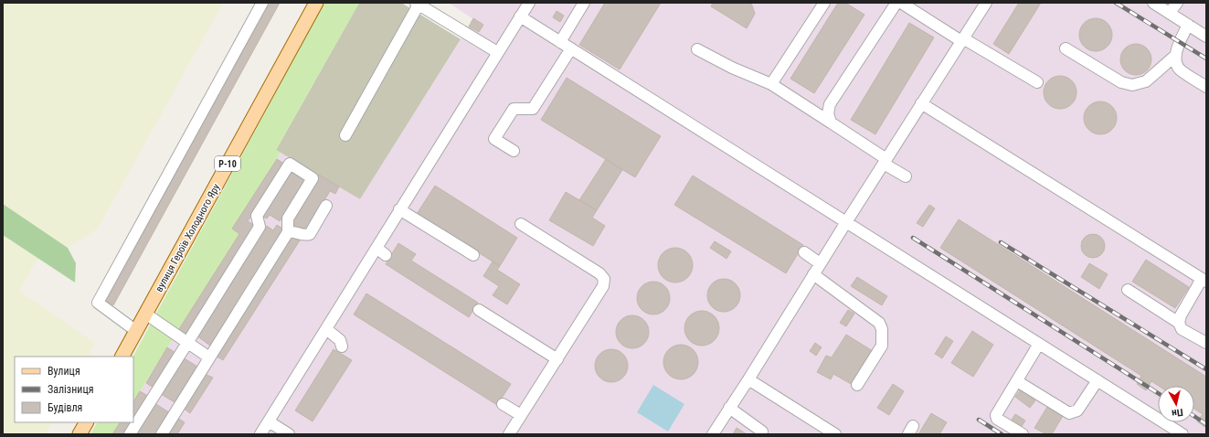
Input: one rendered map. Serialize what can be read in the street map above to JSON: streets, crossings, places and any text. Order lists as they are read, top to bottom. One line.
{"streets":{"main road":["Р-10","вулиця Героїв Холодного Яру"]},"legend":["Вулиця","Залізниця","Будівля"],"north":"bottom"}
